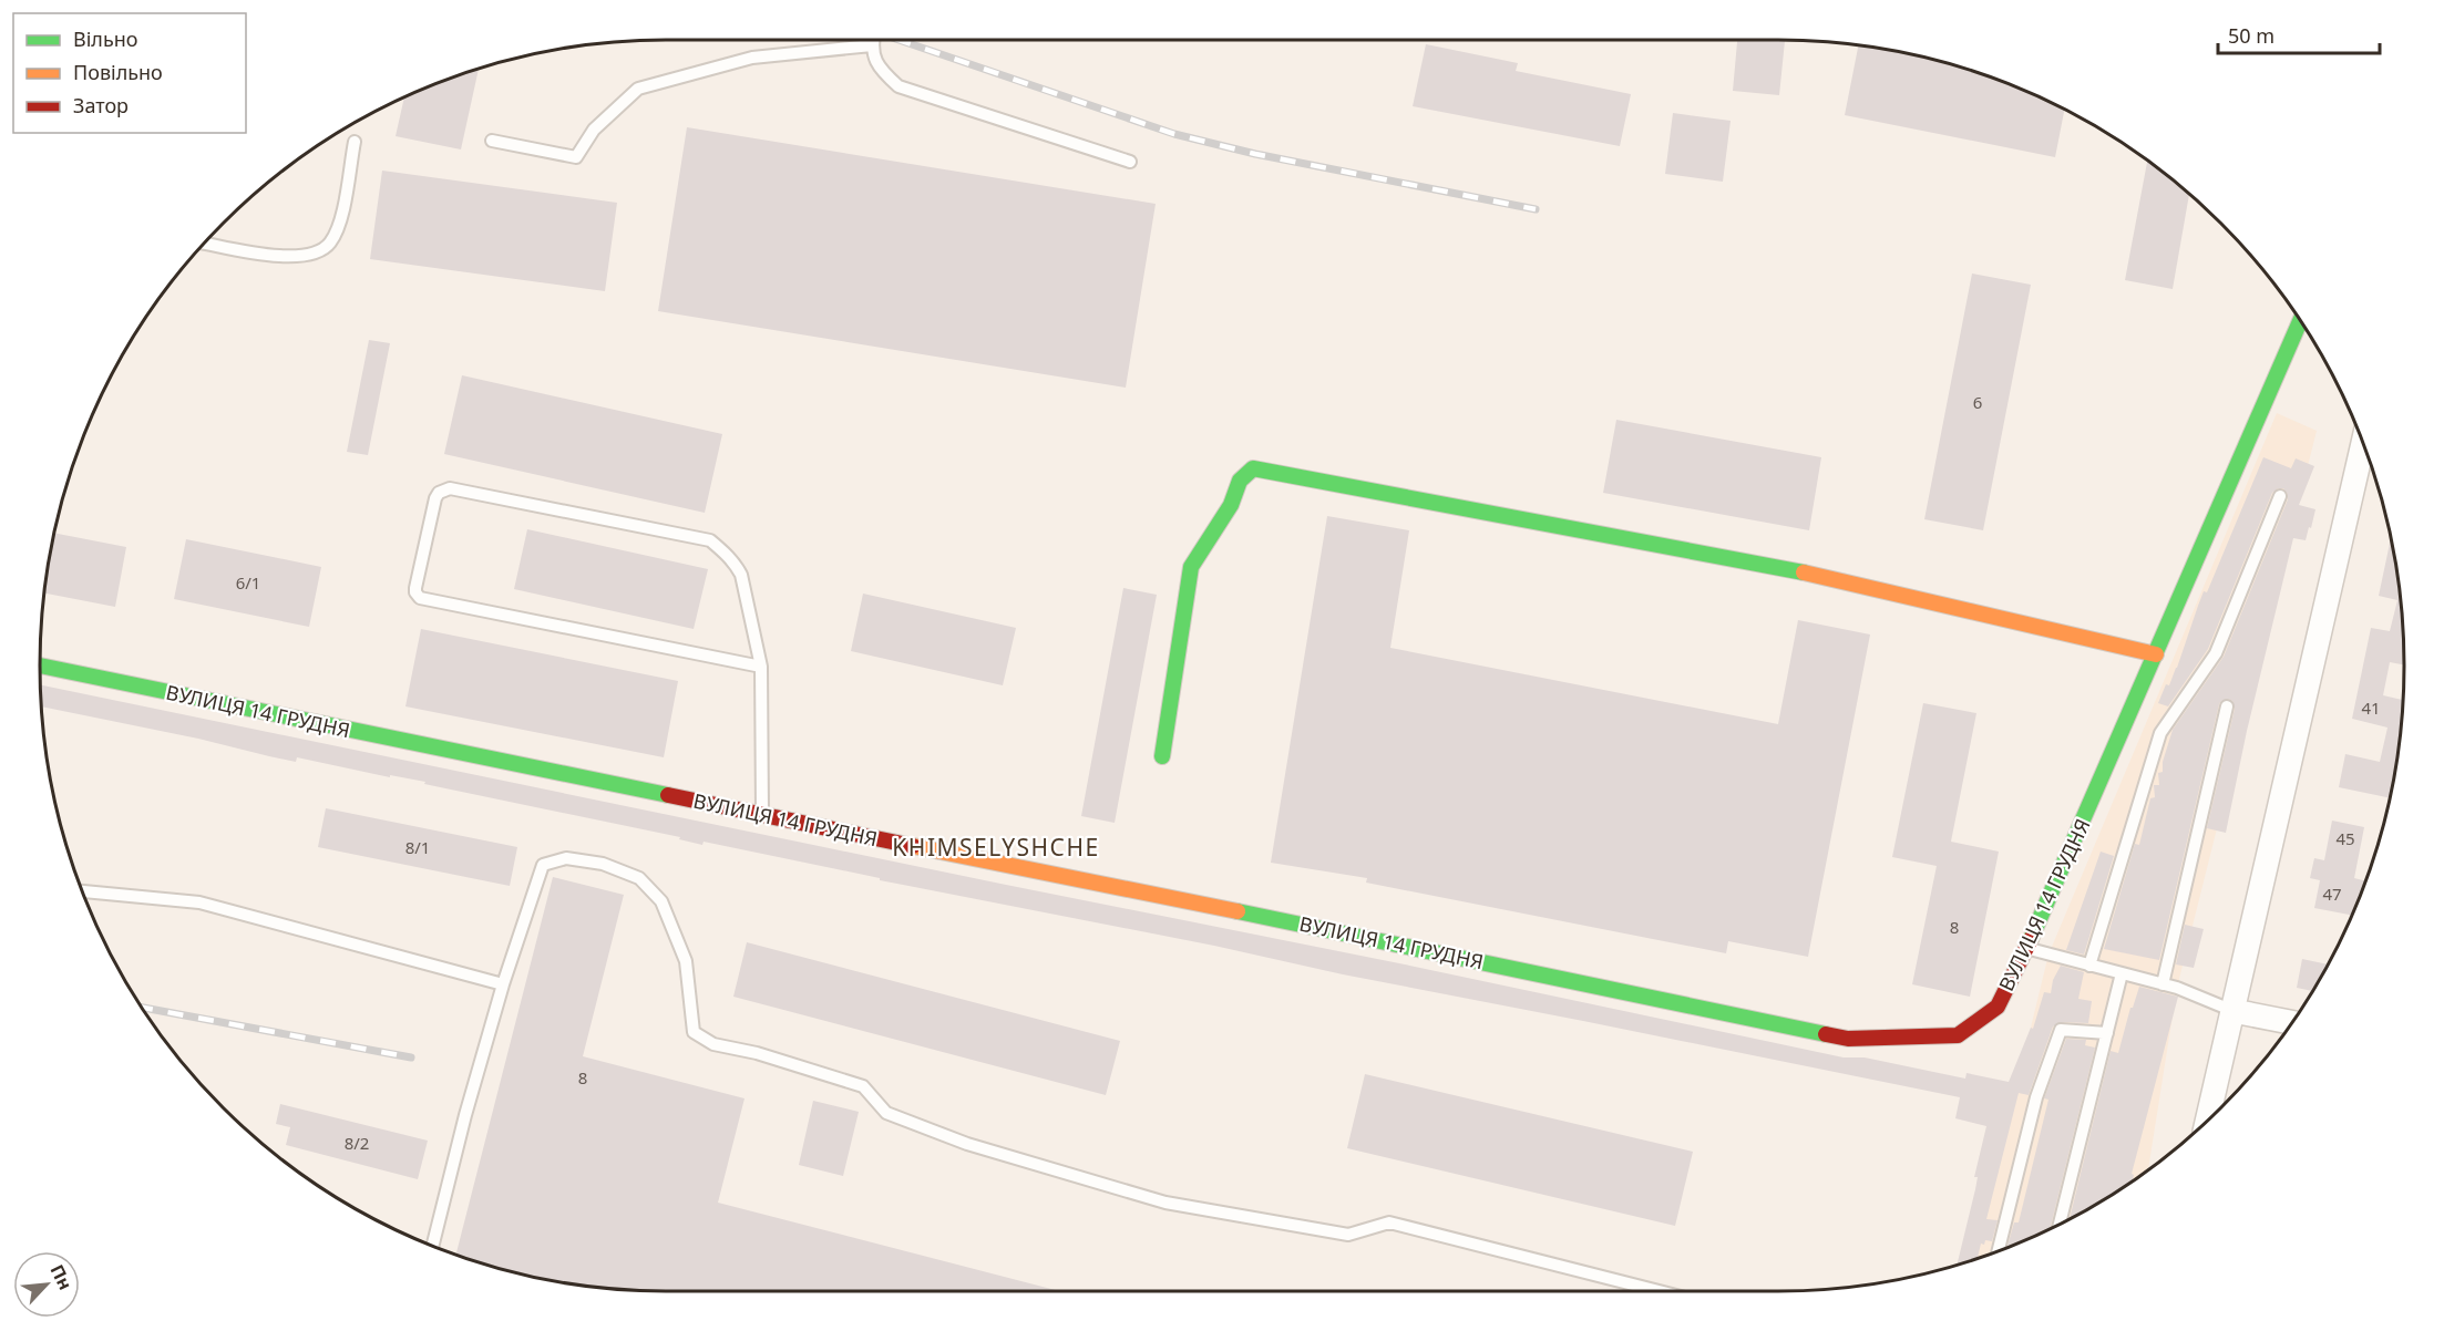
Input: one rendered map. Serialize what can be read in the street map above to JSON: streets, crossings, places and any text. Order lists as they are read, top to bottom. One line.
{"streets":{"street":["ВУЛИЦЯ 14 ГРУДНЯ"]},"districts":["KHIMSELYSHCHE"],"house_numbers":["6","6/1","41","45","8/1","47","8","8","8/2"],"legend":["Вільно","Повільно","Затор"],"scale_bar":"50 m","north":"top right"}
